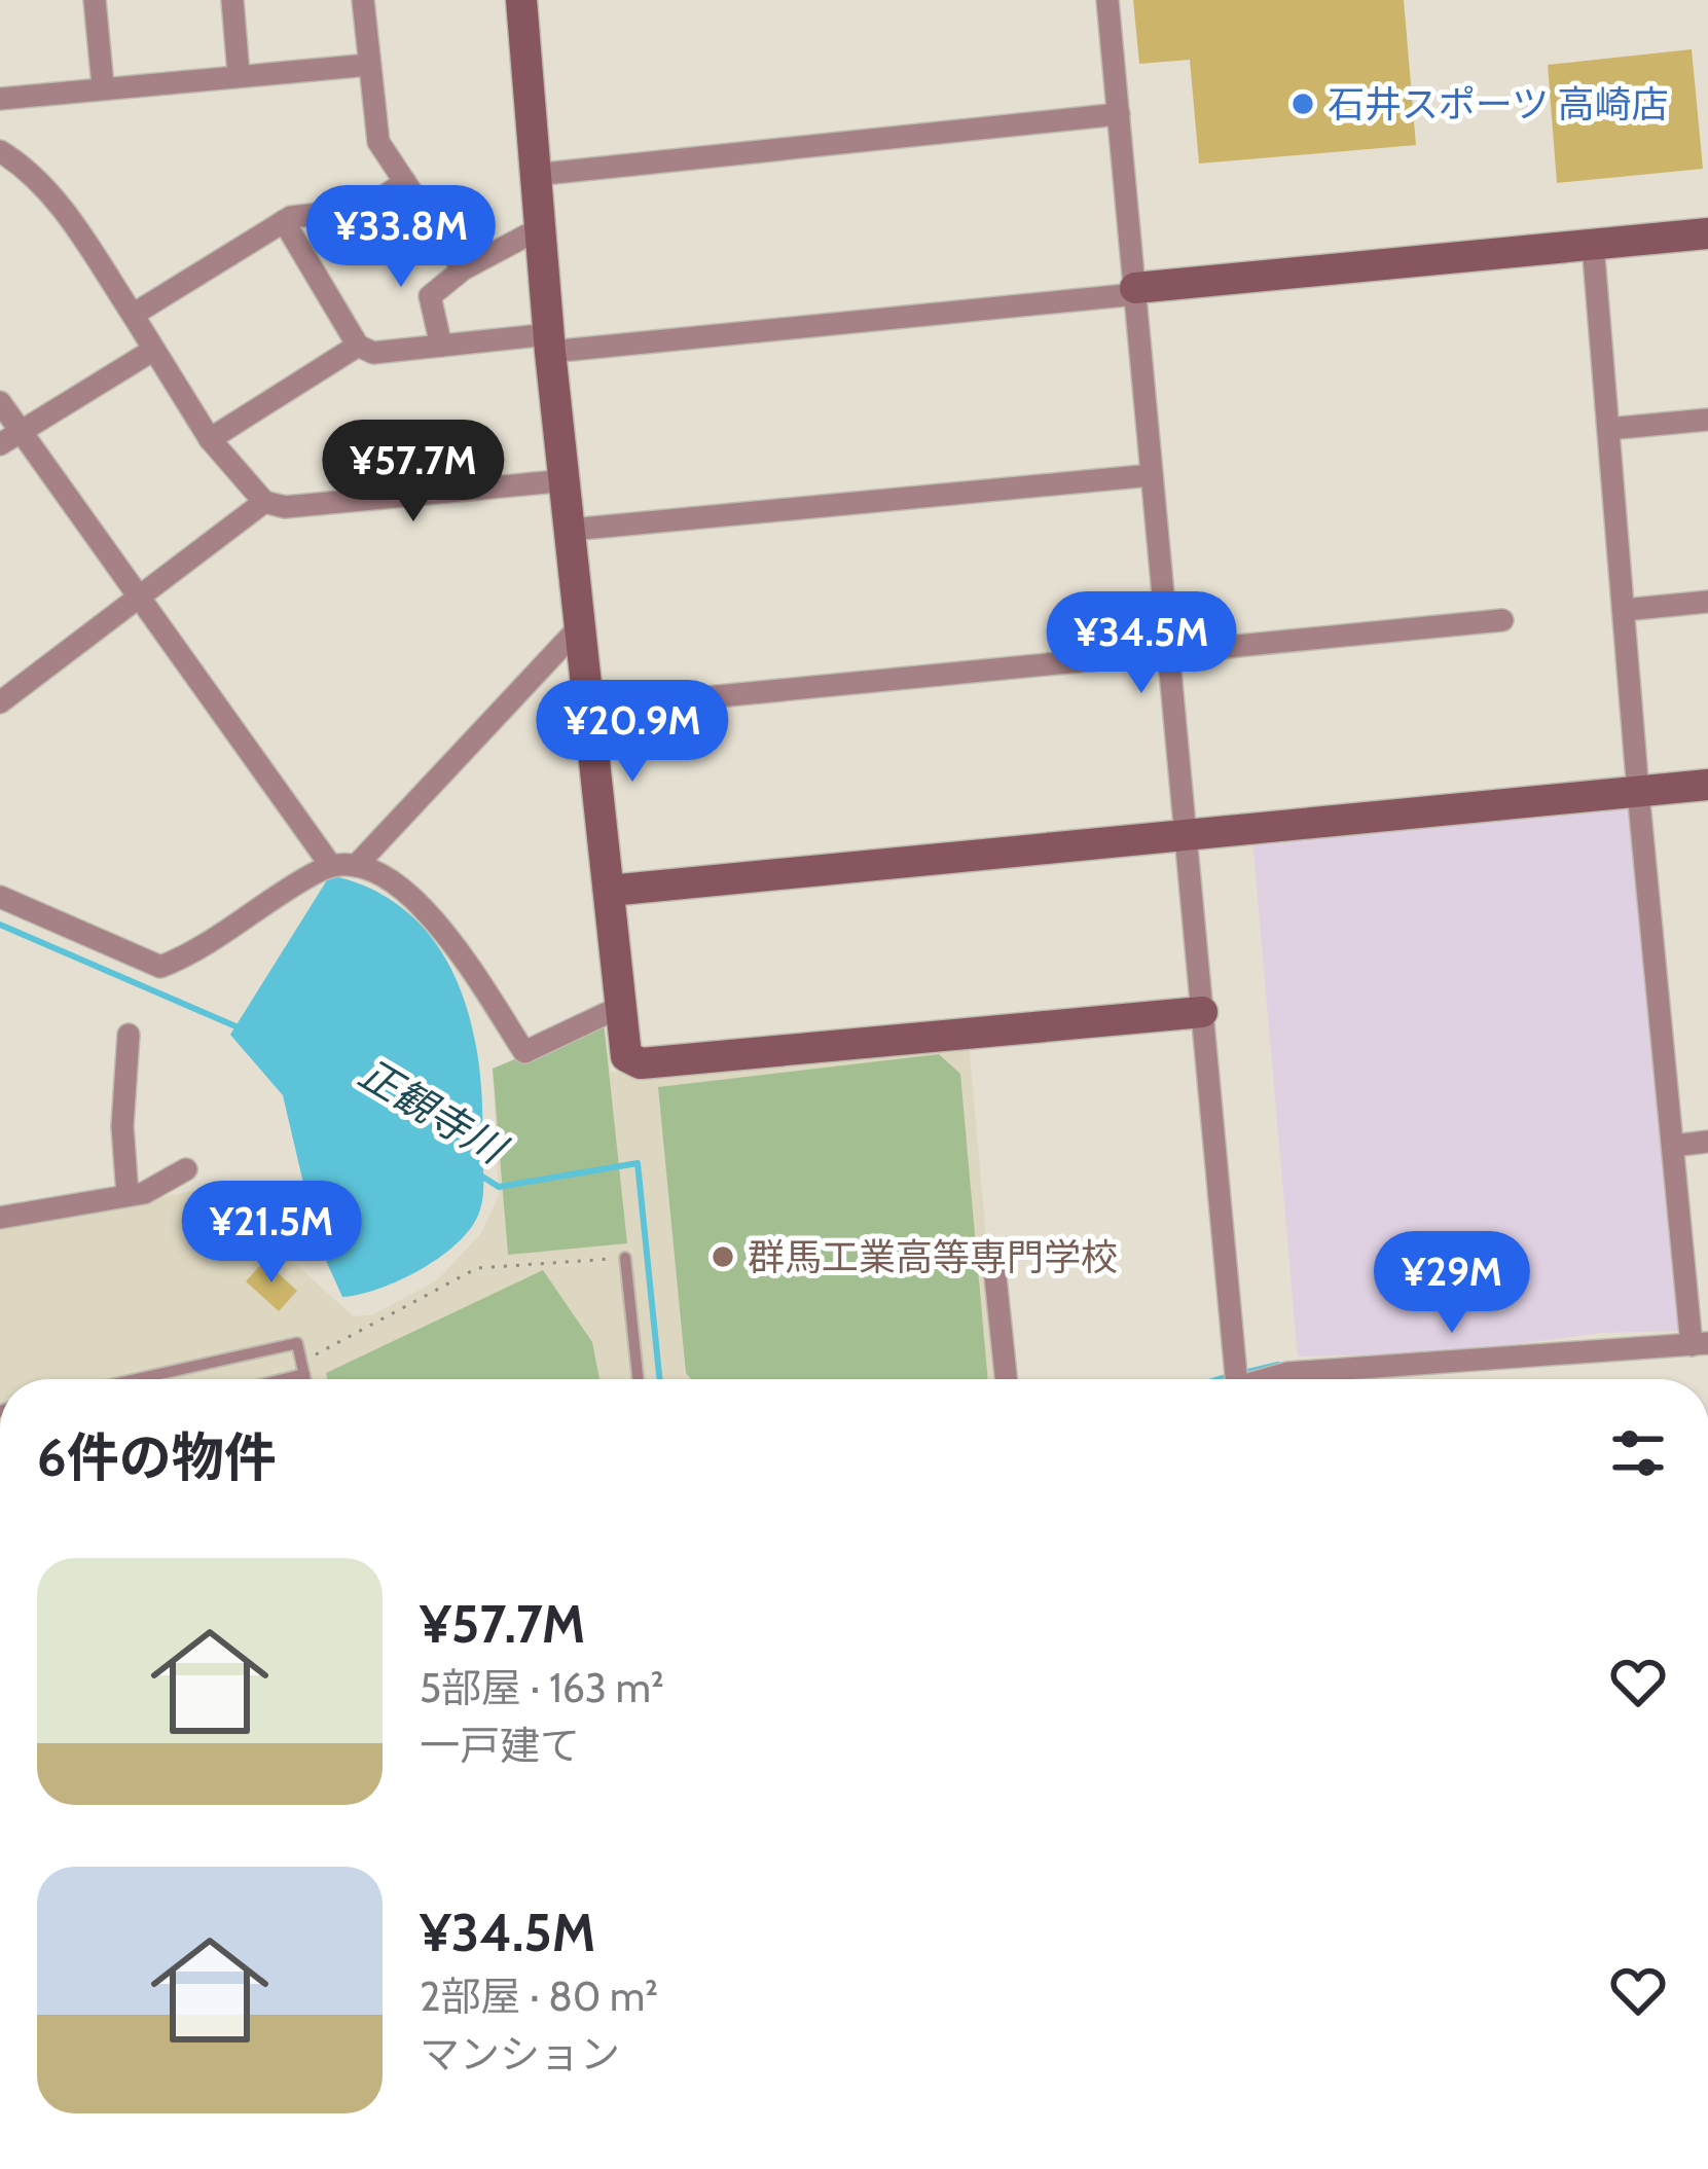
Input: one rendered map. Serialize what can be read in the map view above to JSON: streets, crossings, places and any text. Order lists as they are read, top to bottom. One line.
{"water":["正観寺川"],"places":["石井スポーツ 高崎店","群馬工業高等専門学校"],"page":{"price":["¥33.8M","¥57.7M","¥34.5M","¥20.9M","¥21.5M","¥29M"],"heading":"6件の物件","list":[{"name":"¥57.7M","note":"5部屋 · 163 m² · 一戸建て"},{"name":"¥34.5M","note":"2部屋 · 80 m² · マンション"}]}}
